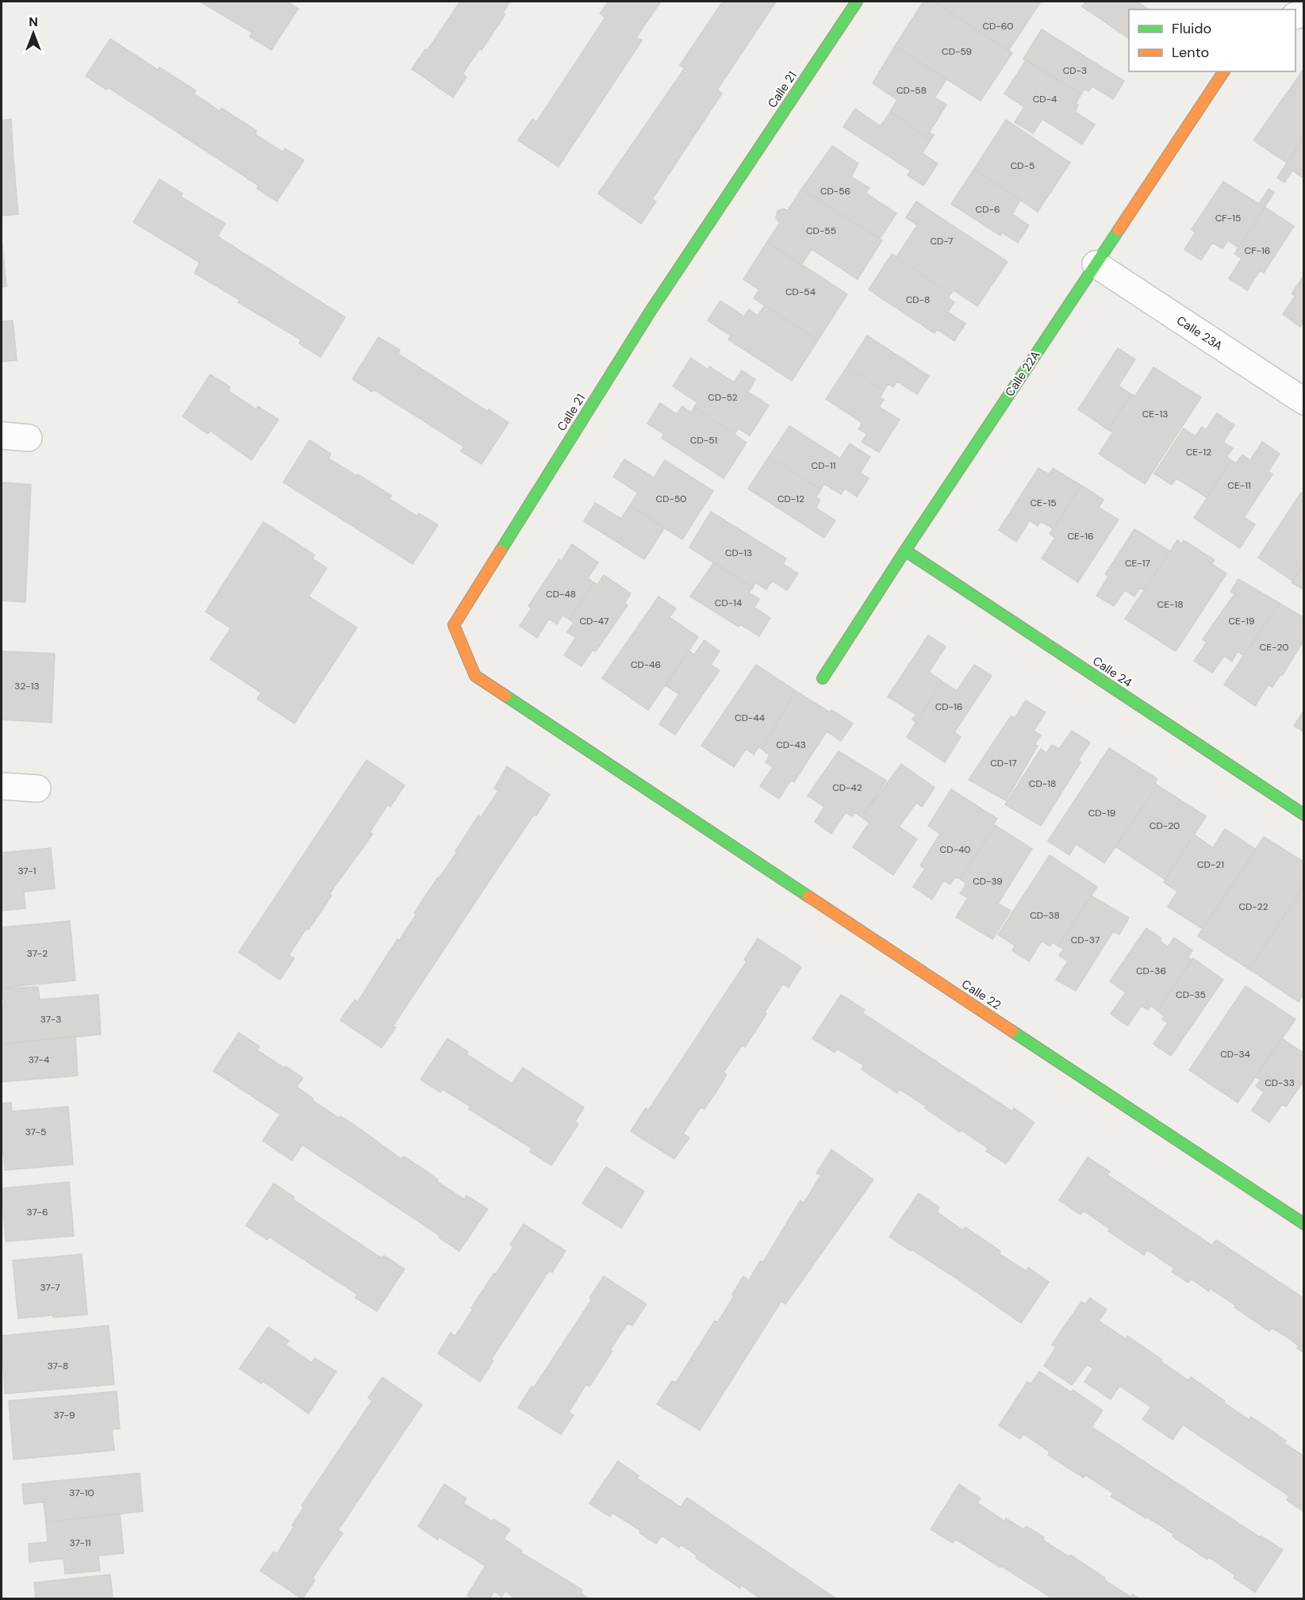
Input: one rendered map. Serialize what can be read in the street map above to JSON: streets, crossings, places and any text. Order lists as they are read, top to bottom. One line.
{"streets":{"street":["Calle 21","Calle 23A","Calle 22A","Calle 24","Calle 22"]},"crossings":[["Calle 21","Calle 22"],["Calle 23A","Calle 22A"],["Calle 22A","Calle 24"]],"house_numbers":["CD-60","CD-59","CD-3","CD-58","CD-4","CD-5","CD-56","CD-6","CF-15","CD-55","CD-7","CF-16","CD-54","CD-8","CD-52","CE-13","CD-51","CE-12","CD-11","CE-11","CD-50","CD-12","CE-15","CE-16","CD-13","CE-17","CD-48","CD-14","CE-18","CD-47","CE-19","CE-20","CD-46","32-13","CD-16","CD-44","CD-43","CD-17","CD-18","CD-42","CD-19","CD-20","CD-40","CD-21","37-1","CD-39","CD-22","CD-38","CD-37","37-2","CD-36","CD-35","37-3","CD-34","37-4","CD-33","37-5","37-6","37-7","37-8","37-9","37-10","37-11"],"legend":["Fluido","Lento"],"north":"top"}
